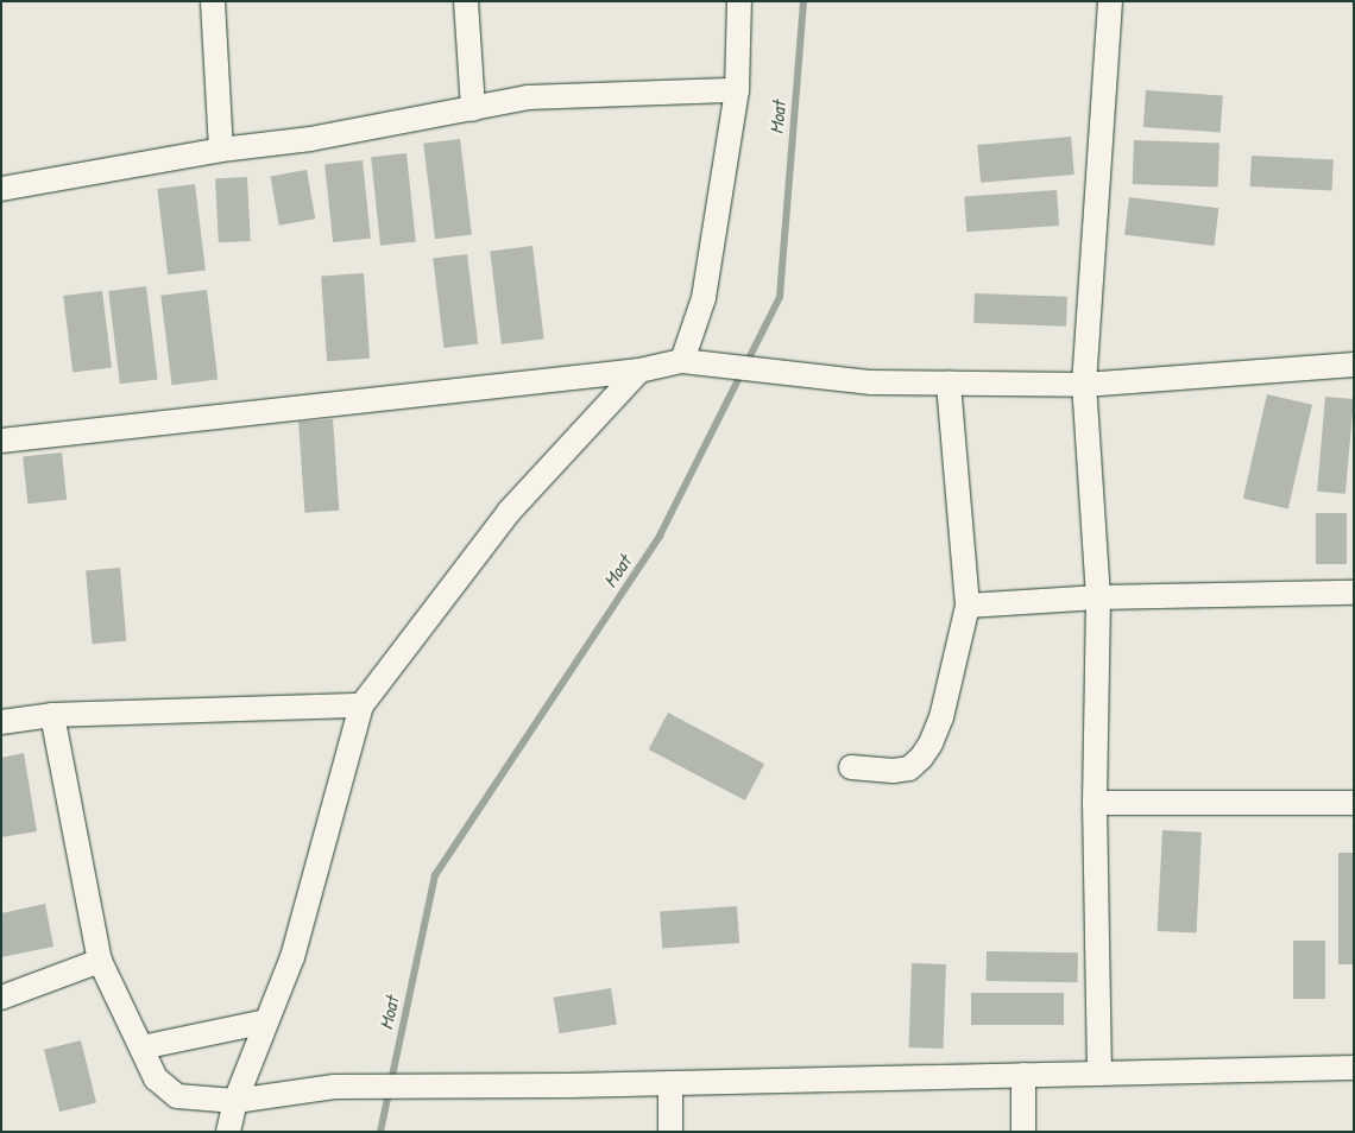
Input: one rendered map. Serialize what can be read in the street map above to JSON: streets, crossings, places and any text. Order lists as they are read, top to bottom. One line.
{"water":["Moat"]}
